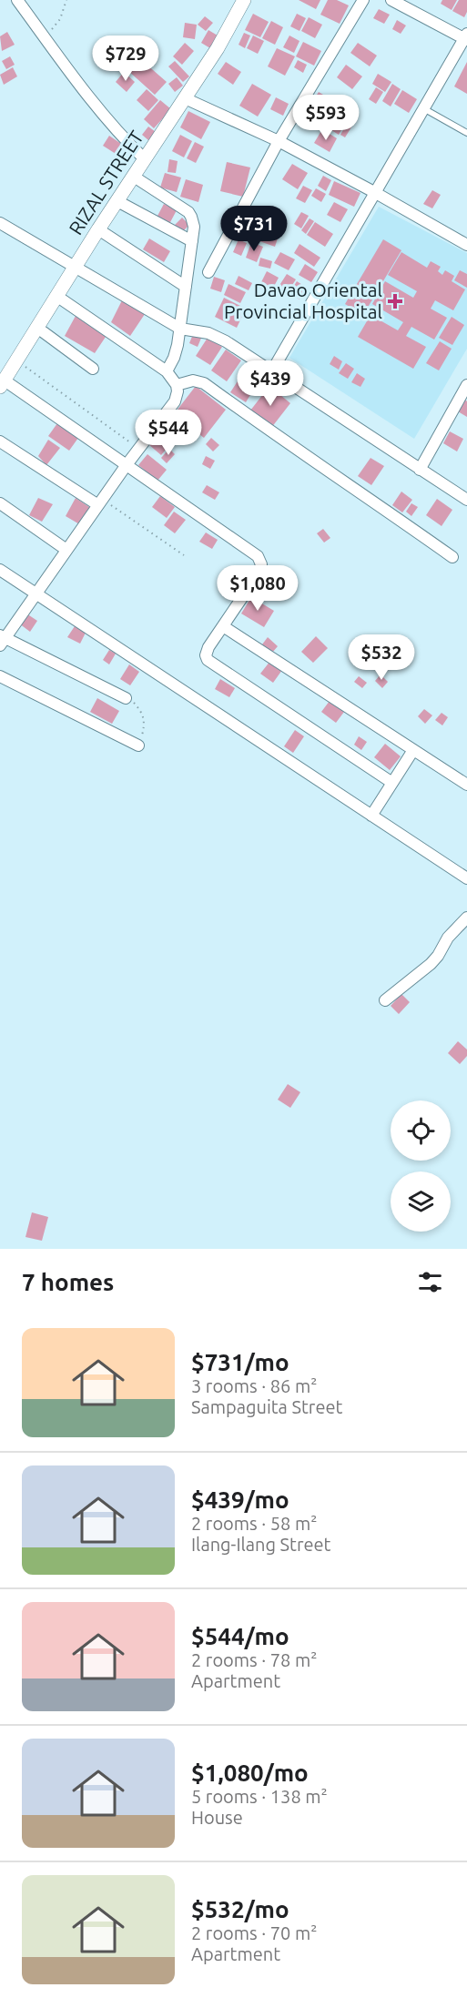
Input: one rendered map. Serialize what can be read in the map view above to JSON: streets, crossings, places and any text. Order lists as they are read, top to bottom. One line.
{"streets":{"street":["RIZAL STREET"]},"places":{"health":["Davao Oriental Provincial Hospital"]},"page":{"price":["$729","$593","$731","$439","$544","$1,080","$532"],"heading":"7 homes","list":[{"name":"$731/mo","note":"3 rooms · 86 m² · Sampaguita Street"},{"name":"$439/mo","note":"2 rooms · 58 m² · Ilang-Ilang Street"},{"name":"$544/mo","note":"2 rooms · 78 m² · Apartment"},{"name":"$1,080/mo","note":"5 rooms · 138 m² · House"},{"name":"$532/mo","note":"2 rooms · 70 m² · Apartment"}]}}
